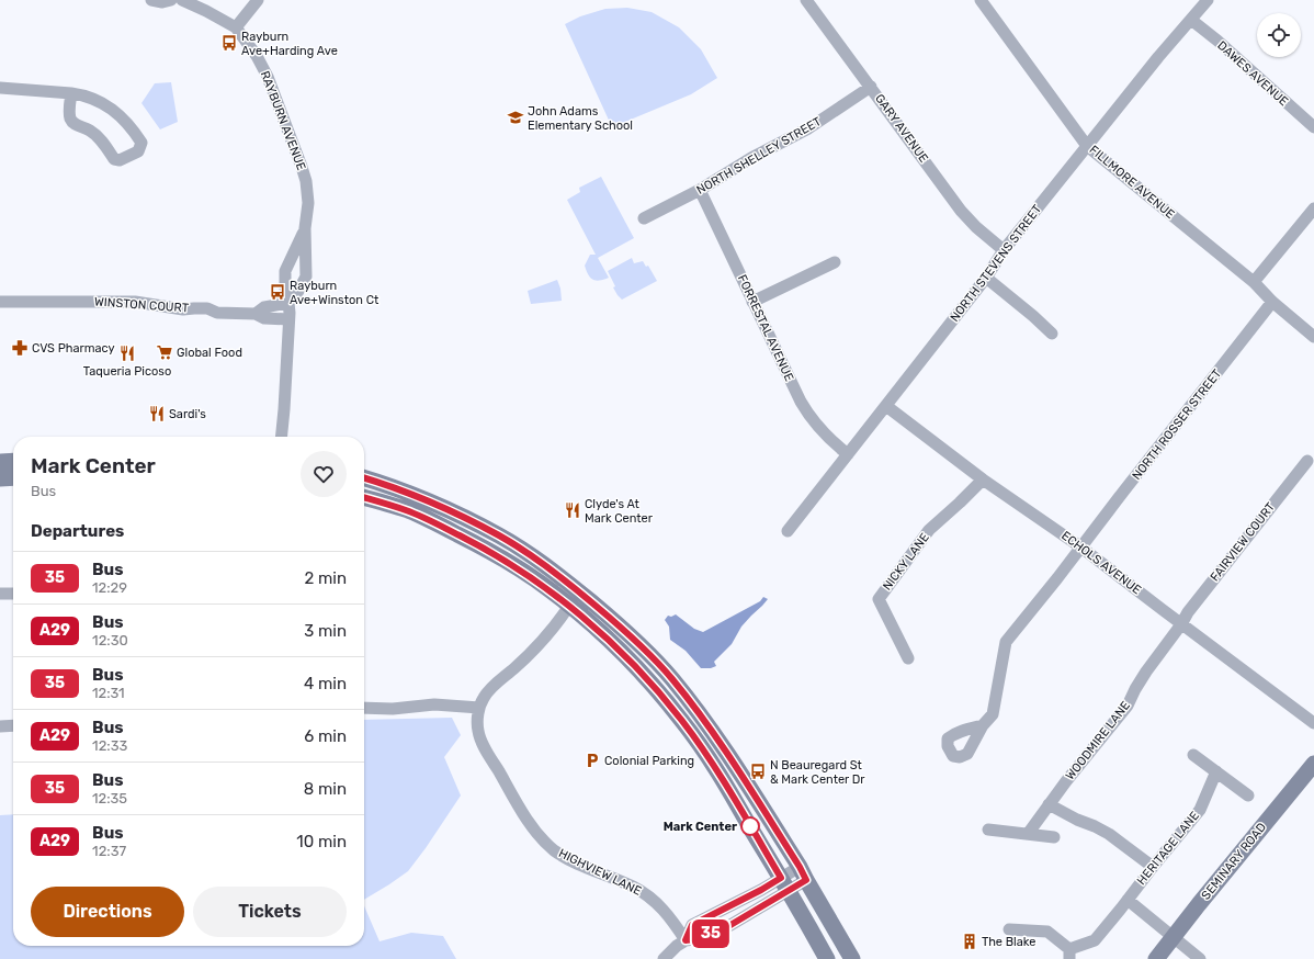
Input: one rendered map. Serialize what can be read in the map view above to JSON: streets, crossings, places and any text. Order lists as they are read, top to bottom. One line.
{"streets":{"main road":["SEMINARY ROAD"],"street":["DAWES AVENUE","RAYBURN AVENUE","GARY AVENUE","NORTH SHELLEY STREET","FILLMORE AVENUE","NORTH STEVENS STREET","WINSTON COURT","FORRESTAL AVENUE","NORTH ROSSER STREET","FAIRVIEW COURT","NICKY LANE","ECHOLS AVENUE","WOODMIRE LANE","HERITAGE LANE","HIGHVIEW LANE"]},"crossings":[["DAWES AVENUE","NORTH STEVENS STREET"],["RAYBURN AVENUE","WINSTON COURT"],["GARY AVENUE","NORTH SHELLEY STREET"],["GARY AVENUE","NORTH STEVENS STREET"],["NORTH SHELLEY STREET","FORRESTAL AVENUE"],["FILLMORE AVENUE","NORTH STEVENS STREET"],["FILLMORE AVENUE","NORTH ROSSER STREET"],["NORTH STEVENS STREET","FORRESTAL AVENUE"],["NORTH STEVENS STREET","ECHOLS AVENUE"],["NORTH ROSSER STREET","ECHOLS AVENUE"],["FAIRVIEW COURT","ECHOLS AVENUE"],["FAIRVIEW COURT","WOODMIRE LANE"],["NICKY LANE","ECHOLS AVENUE"],["ECHOLS AVENUE","WOODMIRE LANE"]],"places":{"bus stop":["Rayburn Ave+Harding Ave","Rayburn Ave+Winston Ct","N Beauregard St & Mark Center Dr"],"school or university":["John Adams Elementary School"],"pharmacy":["CVS Pharmacy"],"supermarket":["Global Food"],"restaurant":["Taqueria Picoso","Sardi's","Clyde's At Mark Center"],"parking":["Colonial Parking"],"other":["Mark Center"],"building":["The Blake"]},"lines":["bus line 35"],"page":{"on_map":"35","heading":[["Mark Center","Bus"],"Departures"],"list":[{"mark":"35","name":"Bus","note":"12:29","value":"2 min"},{"mark":"A29","name":"Bus","note":"12:30","value":"3 min"},{"mark":"35","name":"Bus","note":"12:31","value":"4 min"},{"mark":"A29","name":"Bus","note":"12:33","value":"6 min"},{"mark":"35","name":"Bus","note":"12:35","value":"8 min"},{"mark":"A29","name":"Bus","note":"12:37","value":"10 min"}],"buttons":["Directions","Tickets"]}}
